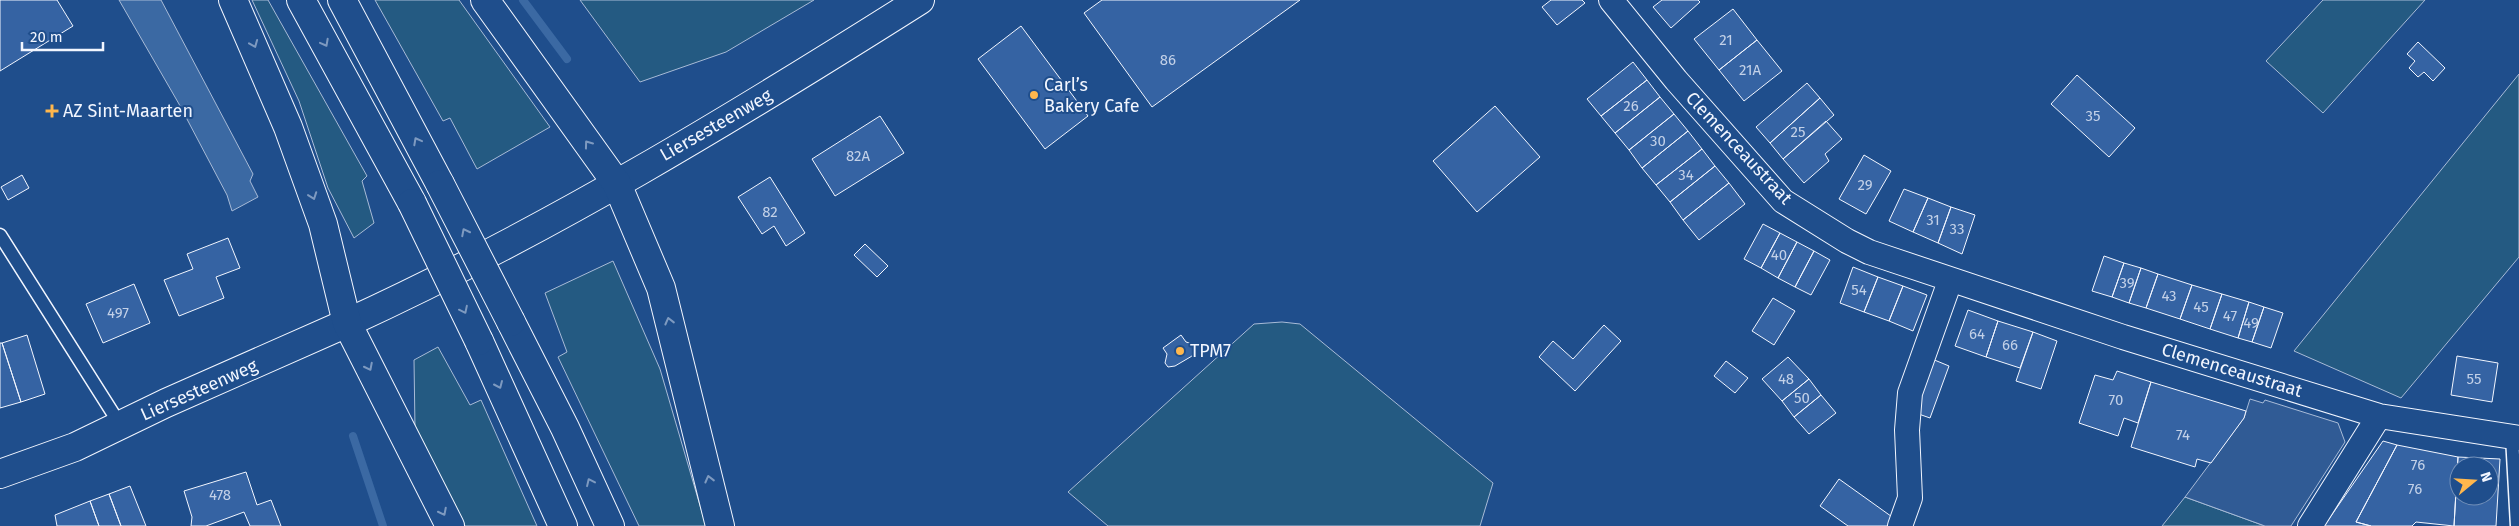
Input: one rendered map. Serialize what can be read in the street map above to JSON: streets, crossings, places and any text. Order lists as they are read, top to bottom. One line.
{"streets":{"main road":["Liersesteenweg"],"street":["Clemenceaustraat"]},"places":{"other":["Carl’s Bakery Cafe","TPM7"],"health":["AZ Sint-Maarten"]},"house_numbers":["21","86","21A","26","35","25","30","82A","34","29","82","31","33","40","39","54","43","45","497","47","49","64","66","48","55","50","70","74","76","76","478"],"scale_bar":"20 m","north":"right"}
